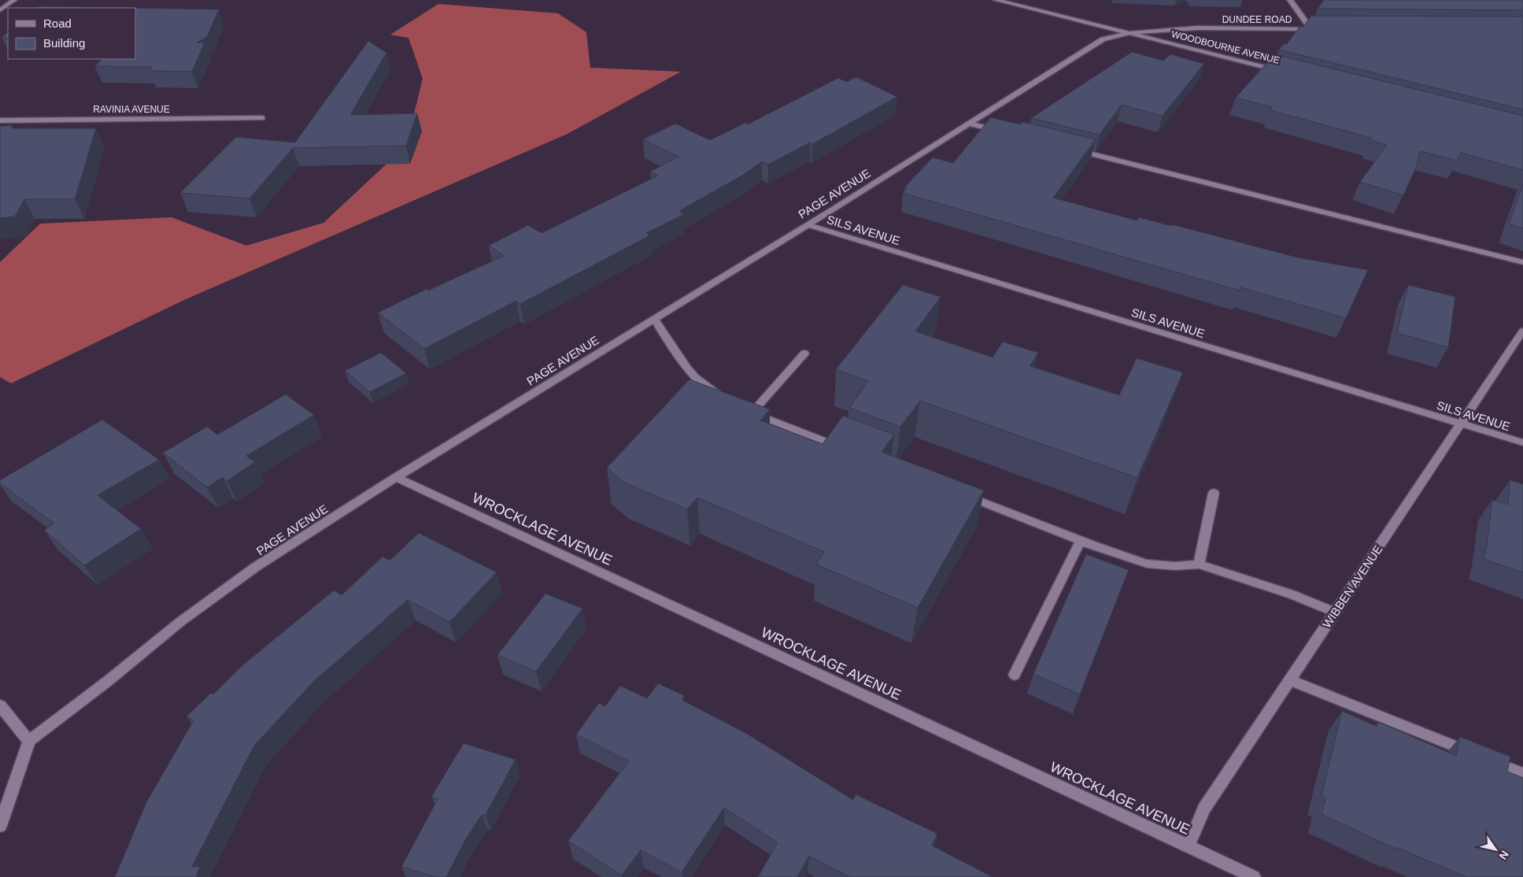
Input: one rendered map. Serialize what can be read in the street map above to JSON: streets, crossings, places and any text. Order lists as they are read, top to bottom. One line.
{"streets":{"street":["DUNDEE ROAD","WOODBOURNE AVENUE","RAVINIA AVENUE","PAGE AVENUE","SILS AVENUE","WROCKLAGE AVENUE","WIBBEN AVENUE"]},"crossings":[["DUNDEE ROAD","WOODBOURNE AVENUE"],["DUNDEE ROAD","PAGE AVENUE"],["WOODBOURNE AVENUE","PAGE AVENUE"],["PAGE AVENUE","SILS AVENUE"],["PAGE AVENUE","WROCKLAGE AVENUE"],["SILS AVENUE","WIBBEN AVENUE"],["WROCKLAGE AVENUE","WIBBEN AVENUE"]],"legend":["Road","Building"],"north":"bottom right"}
